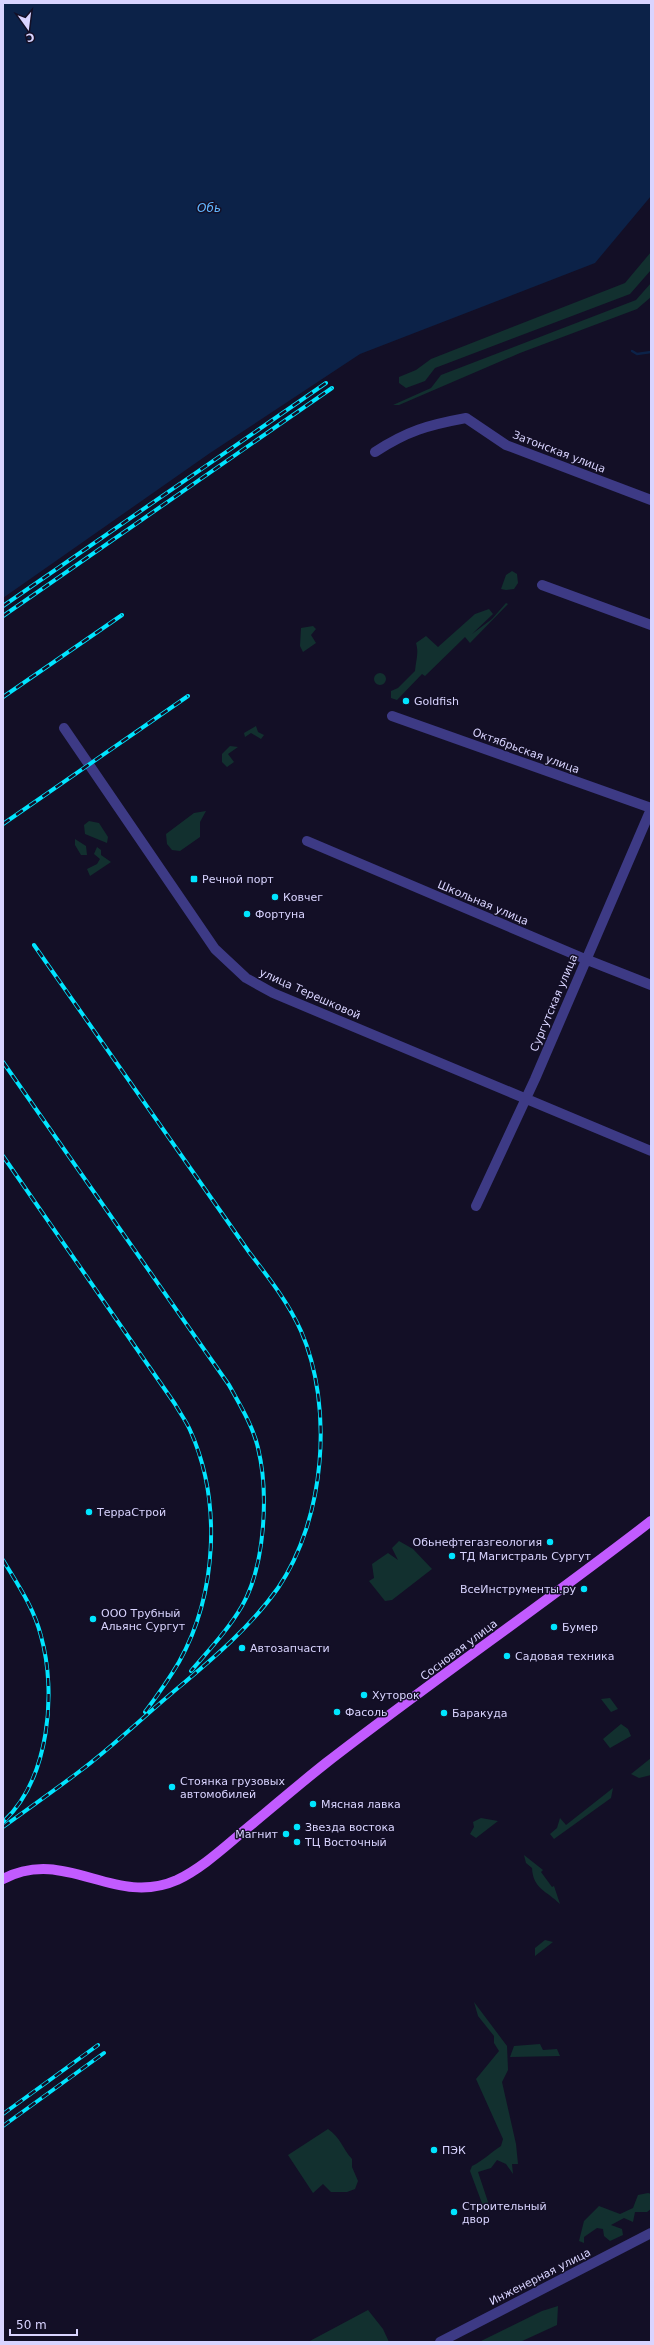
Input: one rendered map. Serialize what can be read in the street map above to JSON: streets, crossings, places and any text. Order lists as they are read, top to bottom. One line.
{"streets":{"main road":["Сосновая улица"],"street":["Затонская улица","Октябрьская улица","Школьная улица","улица Терешковой","Сургутская улица","Инженерная улица"]},"crossings":[["Октябрьская улица","Сургутская улица"],["Школьная улица","Сургутская улица"],["улица Терешковой","Сургутская улица"]],"water":["Обь"],"places":{"other":["Goldfish","Ковчег","Фортуна","ТерраСтрой","Обьнефтегазгеология","ТД Магистраль Сургут","ВсеИнструменты.ру","ООО Трубный Альянс Сургут","Бумер","Автозапчасти","Садовая техника","Хуторок","Фасоль","Баракуда","Стоянка грузовых автомобилей","Мясная лавка","Звезда востока","Магнит","ТЦ Восточный","ПЭК","Строительный двор"],"transit":["Речной порт"]},"scale_bar":"50 m","north":"bottom"}
